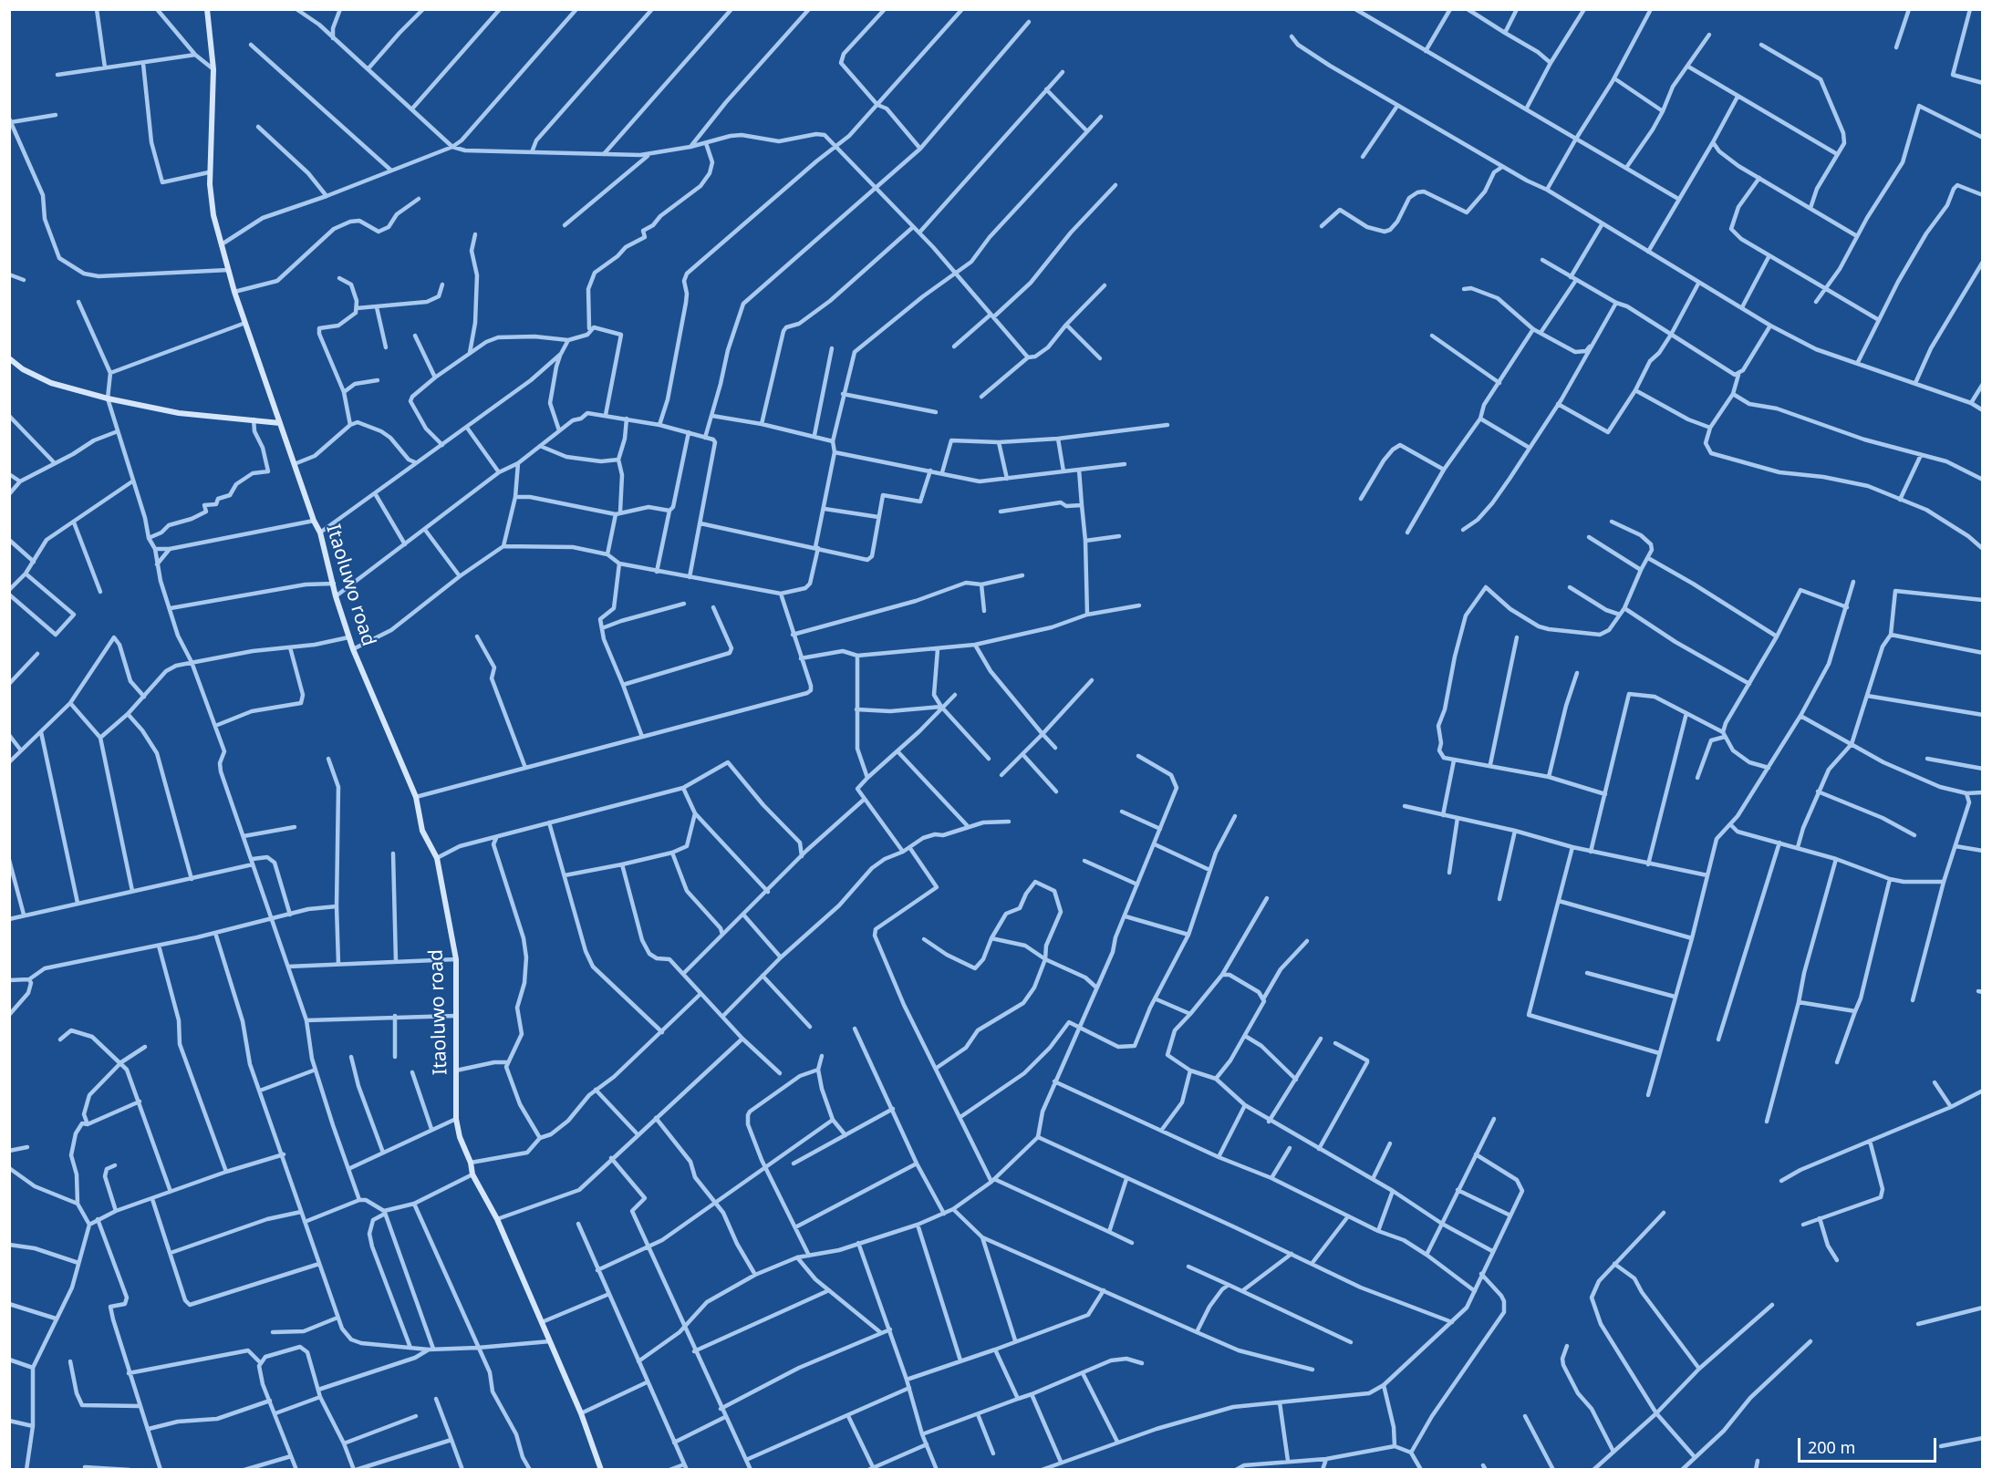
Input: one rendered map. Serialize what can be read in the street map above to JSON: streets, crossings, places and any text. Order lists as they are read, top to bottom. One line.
{"streets":{"street":["Itaoluwo road"]},"scale_bar":"200 m"}
